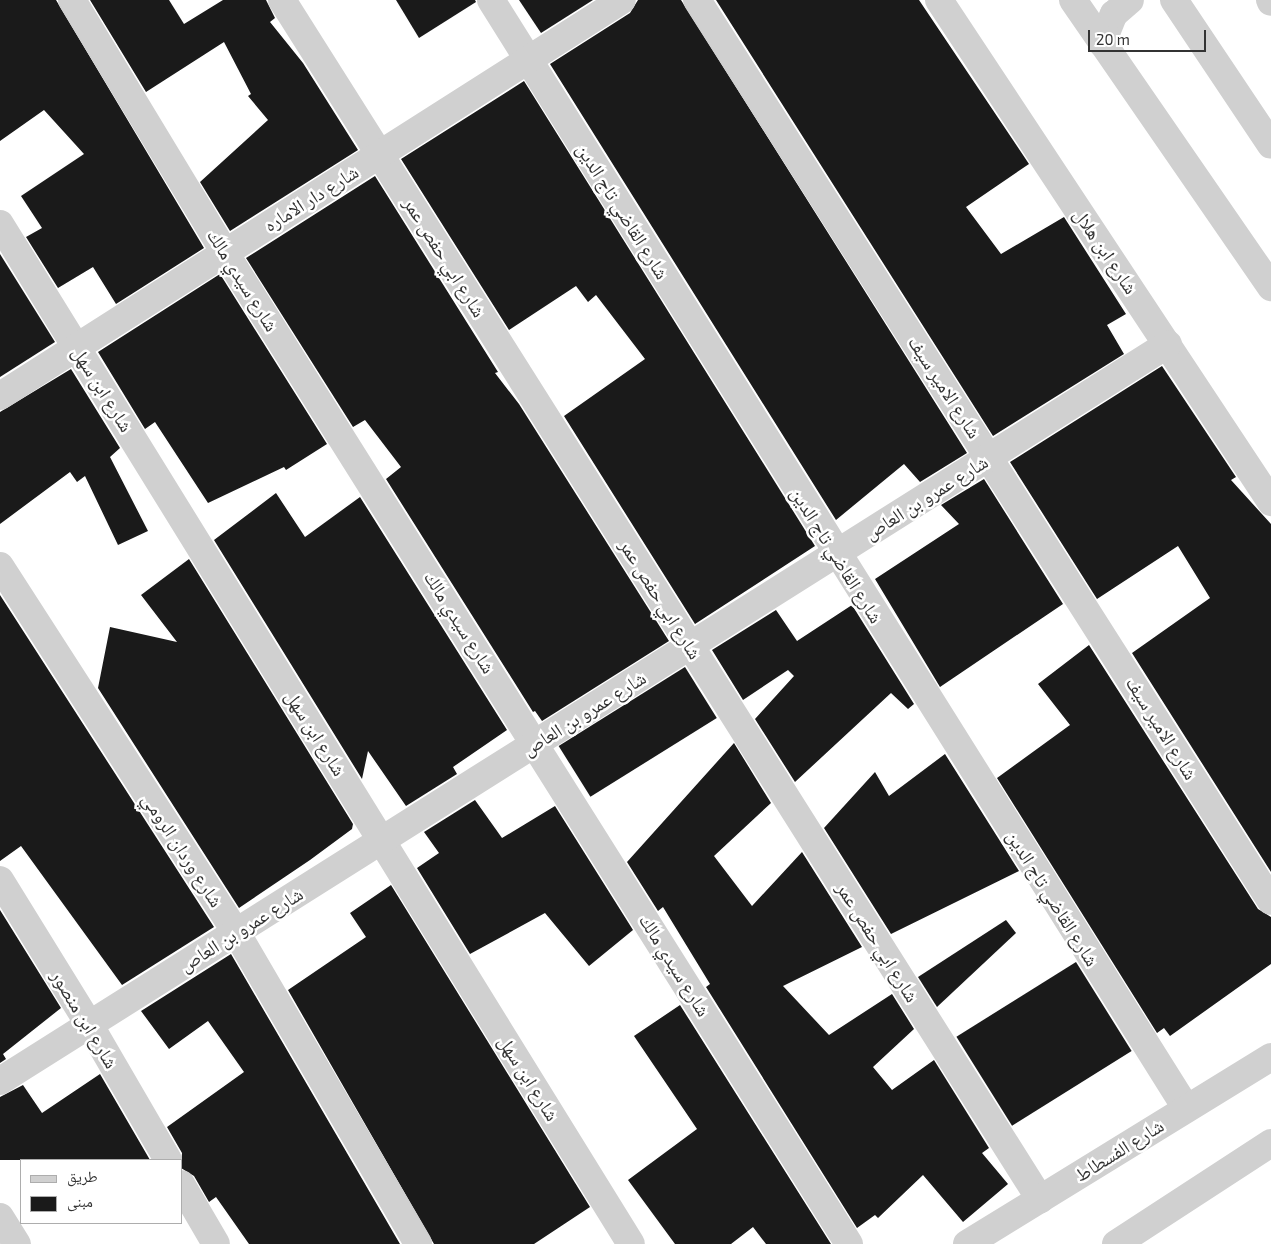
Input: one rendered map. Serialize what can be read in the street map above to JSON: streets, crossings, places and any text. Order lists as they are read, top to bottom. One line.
{"streets":{"street":["شارع دار الاماره","شارع القاضي تاج الدين","شارع ابن هلال","شارع ابي حفص عمر","شارع سيدي مالك","شارع الامير سيف","شارع ابن سهل","شارع عمرو بن العاص","شارع وردان الرومي","شارع ابن منصور","شارع الفسطاط"]},"crossings":[["شارع دار الاماره","شارع القاضي تاج الدين"],["شارع دار الاماره","شارع ابي حفص عمر"],["شارع دار الاماره","شارع سيدي مالك"],["شارع دار الاماره","شارع ابن سهل"],["شارع القاضي تاج الدين","شارع عمرو بن العاص"],["شارع القاضي تاج الدين","شارع الفسطاط"],["شارع ابن هلال","شارع عمرو بن العاص"],["شارع ابي حفص عمر","شارع عمرو بن العاص"],["شارع ابي حفص عمر","شارع الفسطاط"],["شارع سيدي مالك","شارع عمرو بن العاص"],["شارع الامير سيف","شارع عمرو بن العاص"],["شارع ابن سهل","شارع عمرو بن العاص"],["شارع عمرو بن العاص","شارع وردان الرومي"],["شارع عمرو بن العاص","شارع ابن منصور"]],"legend":["طريق","مبنى"],"scale_bar":"20 m"}
